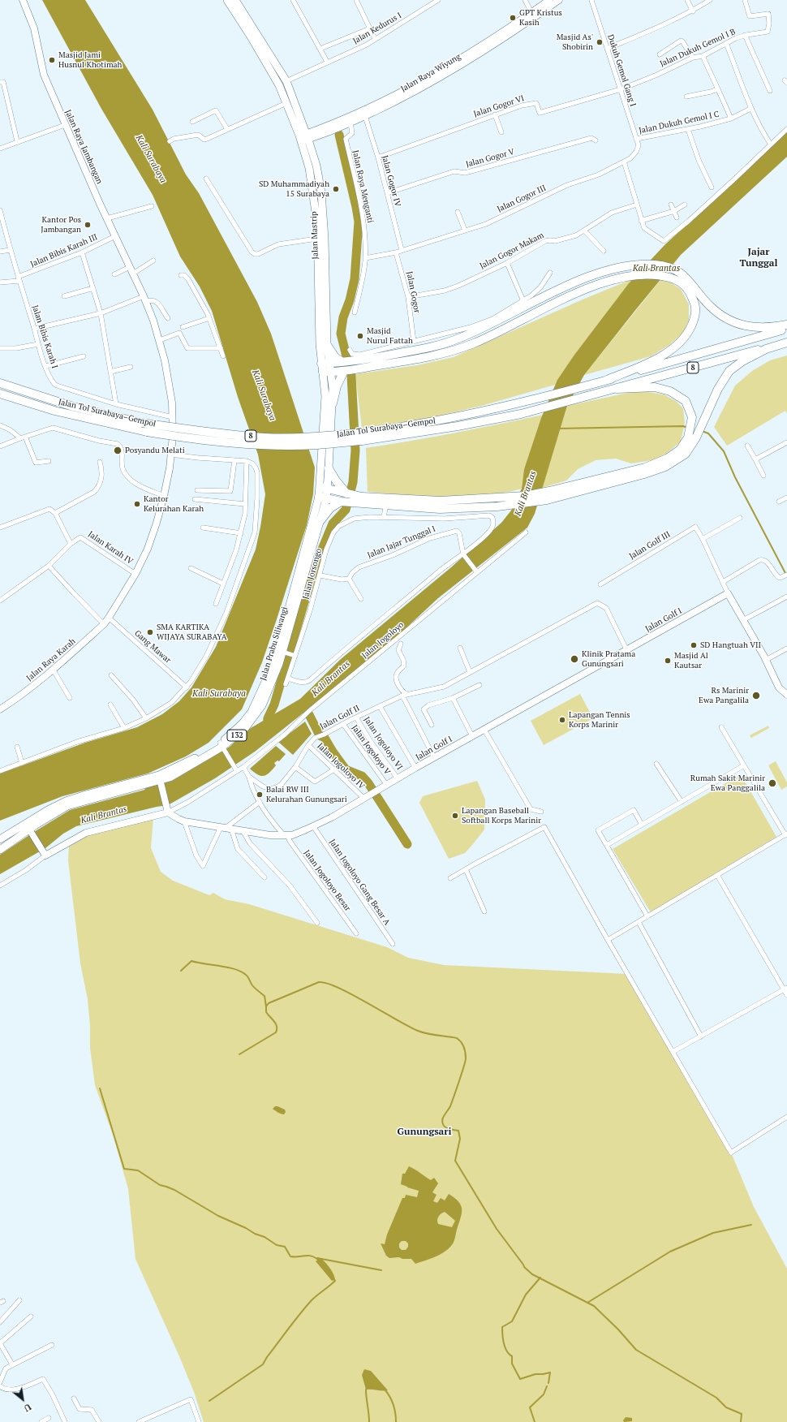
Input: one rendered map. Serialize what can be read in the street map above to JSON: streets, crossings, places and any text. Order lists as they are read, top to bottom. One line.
{"streets":{"highway":["8","Jalan Tol Surabaya–Gempol"],"main road":["Jalan Raya Wiyung","Jalan Raya Jambangan","Jalan Mastrip","Jalan Golf I","Jalan Prabu Siliwangi","Jalan Raya Karah","132"],"street":["Jalan Kedurus I","Jalan Dukuh Gemol I B","Dukuh Gemol Gang I","Jalan Gogor VI","Jalan Dukuh Gemol I C","Jalan Gogor V","Jalan Gogor IV","Jalan Raya Menganti","Jalan Gogor III","Jalan Bibis Karah III","Jalan Gogor Makam","Jalan Gogor","Jalan Bibis Karah I","Jalan Jajar Tunggal I","Jalan Golf III","Jalan Karah IV","Jalan Jorsongo","Jalan Jogoloyo","Gang Mawar","Jalan Golf II","Jalan Jogoloyo VI","Jalan Jogoloyo V","Jalan Jogoloyo IV","Jalan Jogoloyo Besar","Jalan Jogoloyo Gang Besar A"]},"crossings":[["Jalan Kedurus I","Jalan Mastrip"],["Jalan Dukuh Gemol I B","Dukuh Gemol Gang I"],["Jalan Dukuh Gemol I B","Jalan Gogor VI"],["Dukuh Gemol Gang I","Jalan Gogor VI"],["Dukuh Gemol Gang I","Jalan Dukuh Gemol I C"],["Dukuh Gemol Gang I","Jalan Gogor III"],["Jalan Raya Wiyung","Jalan Gogor IV"],["Jalan Raya Wiyung","Jalan Raya Menganti"],["Jalan Raya Wiyung","Jalan Mastrip"],["Jalan Gogor VI","Jalan Gogor IV"],["Jalan Raya Jambangan","Jalan Bibis Karah III"],["Jalan Raya Jambangan","Jalan Bibis Karah I"],["Jalan Raya Jambangan","Jalan Raya Karah"],["Jalan Gogor V","Jalan Gogor IV"],["Jalan Gogor IV","Jalan Gogor III"],["Jalan Bibis Karah III","Jalan Bibis Karah I"],["Jalan Gogor Makam","Jalan Gogor"],["Jalan Jajar Tunggal I","Jalan Jorsongo"],["Jalan Jajar Tunggal I","Jalan Jogoloyo"],["Jalan Golf III","Jalan Golf I"],["Jalan Karah IV","Jalan Raya Karah"],["Jalan Golf I","Jalan Jogoloyo"],["Jalan Golf I","Jalan Golf II"],["Jalan Golf I","Jalan Jogoloyo VI"],["Jalan Golf I","Jalan Jogoloyo V"],["Jalan Golf I","Jalan Jogoloyo IV"],["Jalan Golf I","Jalan Jogoloyo Besar"],["Jalan Golf I","Jalan Jogoloyo Gang Besar A"],["Jalan Jogoloyo","Jalan Golf II"],["Gang Mawar","Jalan Raya Karah"],["Jalan Golf II","Jalan Jogoloyo VI"],["Jalan Golf II","Jalan Jogoloyo V"],["Jalan Golf II","Jalan Jogoloyo IV"],["Jalan Golf II","Jalan Jogoloyo Besar"]],"districts":["Jajar Tunggal","Gunungsari"],"water":["Kali Surabaya","Kali Brantas"],"places":["GPT Kristus Kasih","Masjid As' Shobirin","Masjid Jami Husnul Khotimah","SD Muhammadiyah 15 Surabaya","Kantor Pos Jambangan","Masjid Nurul Fattah","Posyandu Melati","Kantor Kelurahan Karah","SMA KARTIKA WIJAYA SURABAYA","SD Hangtuah VII","Klinik Pratama Gunungsari","Masjid Al Kautsar","Rs Marinir Ewa Pangalila","Lapangan Tennis Korps Marinir","Rumah Sakit Marinir Ewa Panggalila","Balai RW III Kelurahan Gunungsari","Lapangan Baseball Softball Korps Marinir"],"north":"bottom right"}
